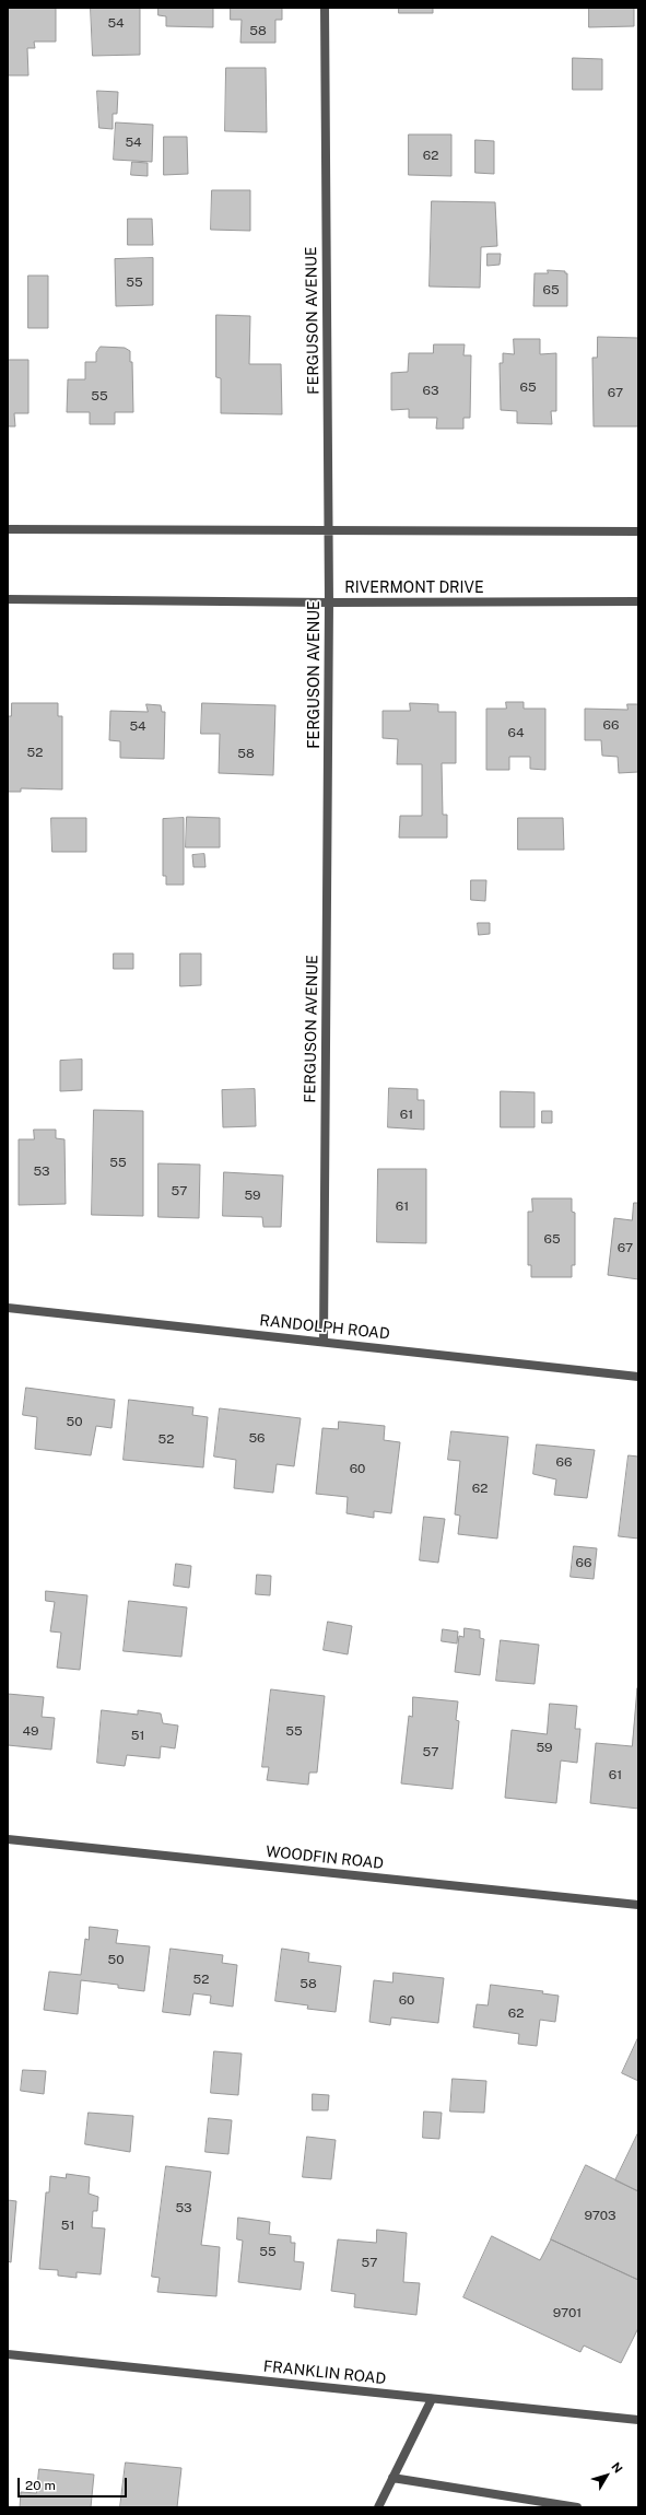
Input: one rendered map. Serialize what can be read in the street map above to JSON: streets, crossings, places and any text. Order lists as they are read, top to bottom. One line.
{"streets":{"street":["FERGUSON AVENUE","RIVERMONT DRIVE","RANDOLPH ROAD","WOODFIN ROAD","FRANKLIN ROAD"]},"crossings":[["FERGUSON AVENUE","RIVERMONT DRIVE"],["FERGUSON AVENUE","RANDOLPH ROAD"]],"house_numbers":["54","58","54","62","55","65","65","63","67","55","66","54","64","52","58","61","55","53","57","59","61","65","67","50","56","52","66","60","62","66","49","55","51","59","57","61","50","52","58","60","62","53","9703","51","55","57","9701"],"scale_bar":"20 m","north":"top right"}
